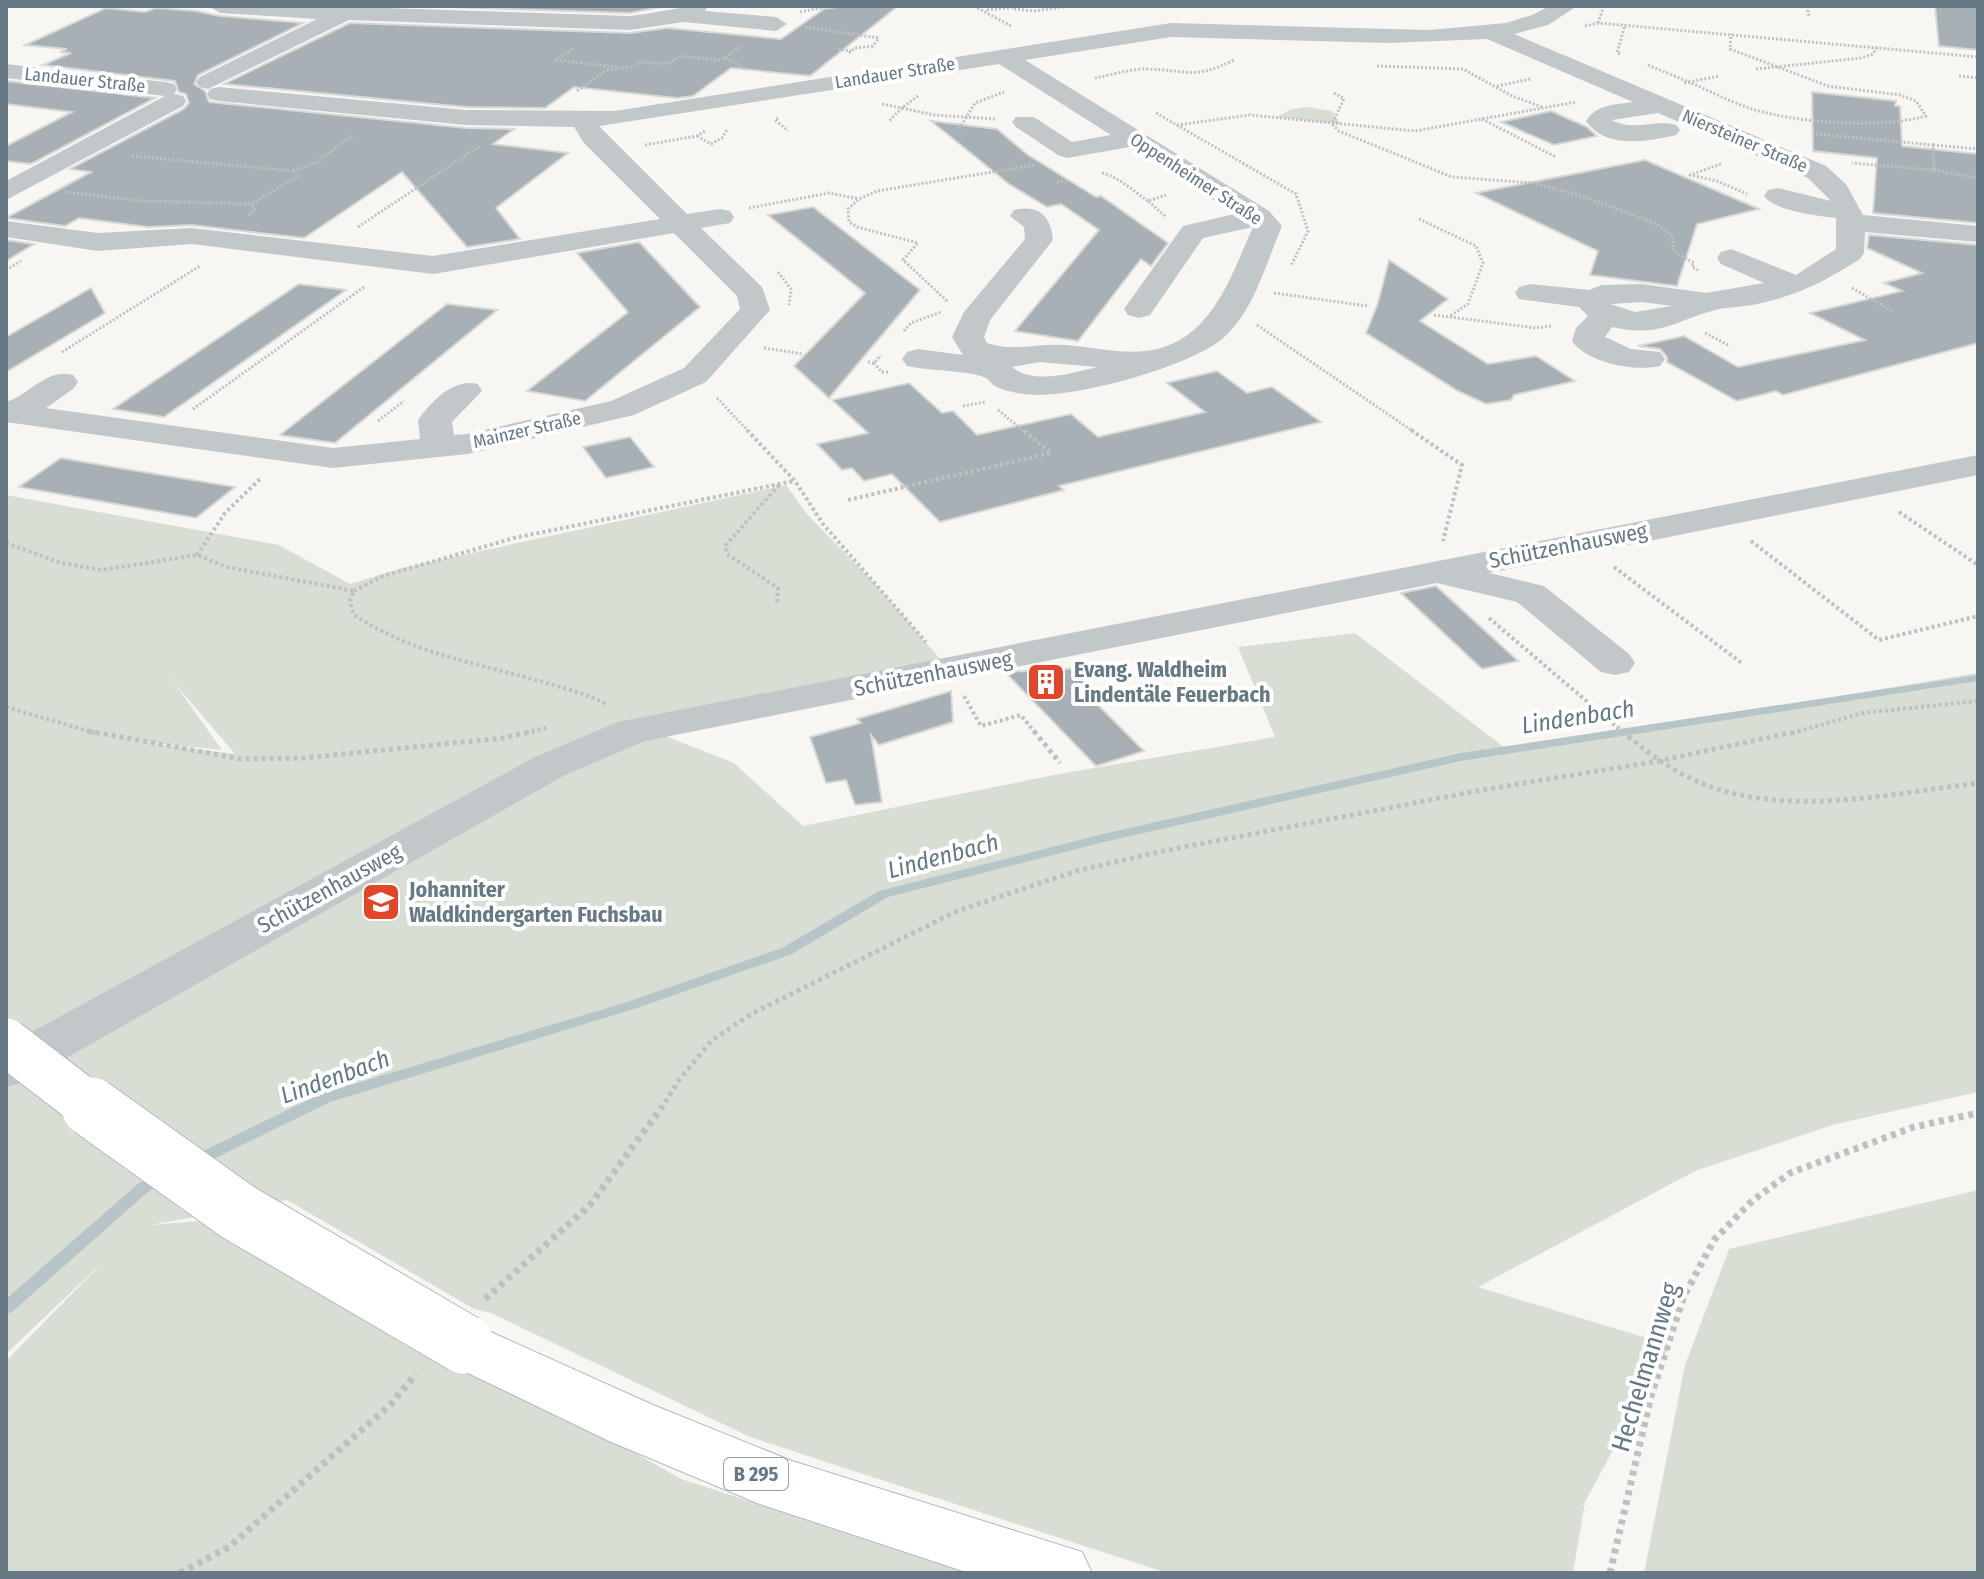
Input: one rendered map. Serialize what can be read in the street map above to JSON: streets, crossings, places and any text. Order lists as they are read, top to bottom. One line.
{"streets":{"main road":["B 295"],"street":["Landauer Straße","Niersteiner Straße","Oppenheimer Straße","Mainzer Straße","Schützenhausweg"],"path":["Hechelmannweg"]},"crossings":[["Landauer Straße","Niersteiner Straße"],["Landauer Straße","Oppenheimer Straße"],["Landauer Straße","Mainzer Straße"]],"water":["Lindenbach"],"places":{"building":["Evang. Waldheim Lindentäle Feuerbach"],"school or university":["Johanniter Waldkindergarten Fuchsbau"]}}
